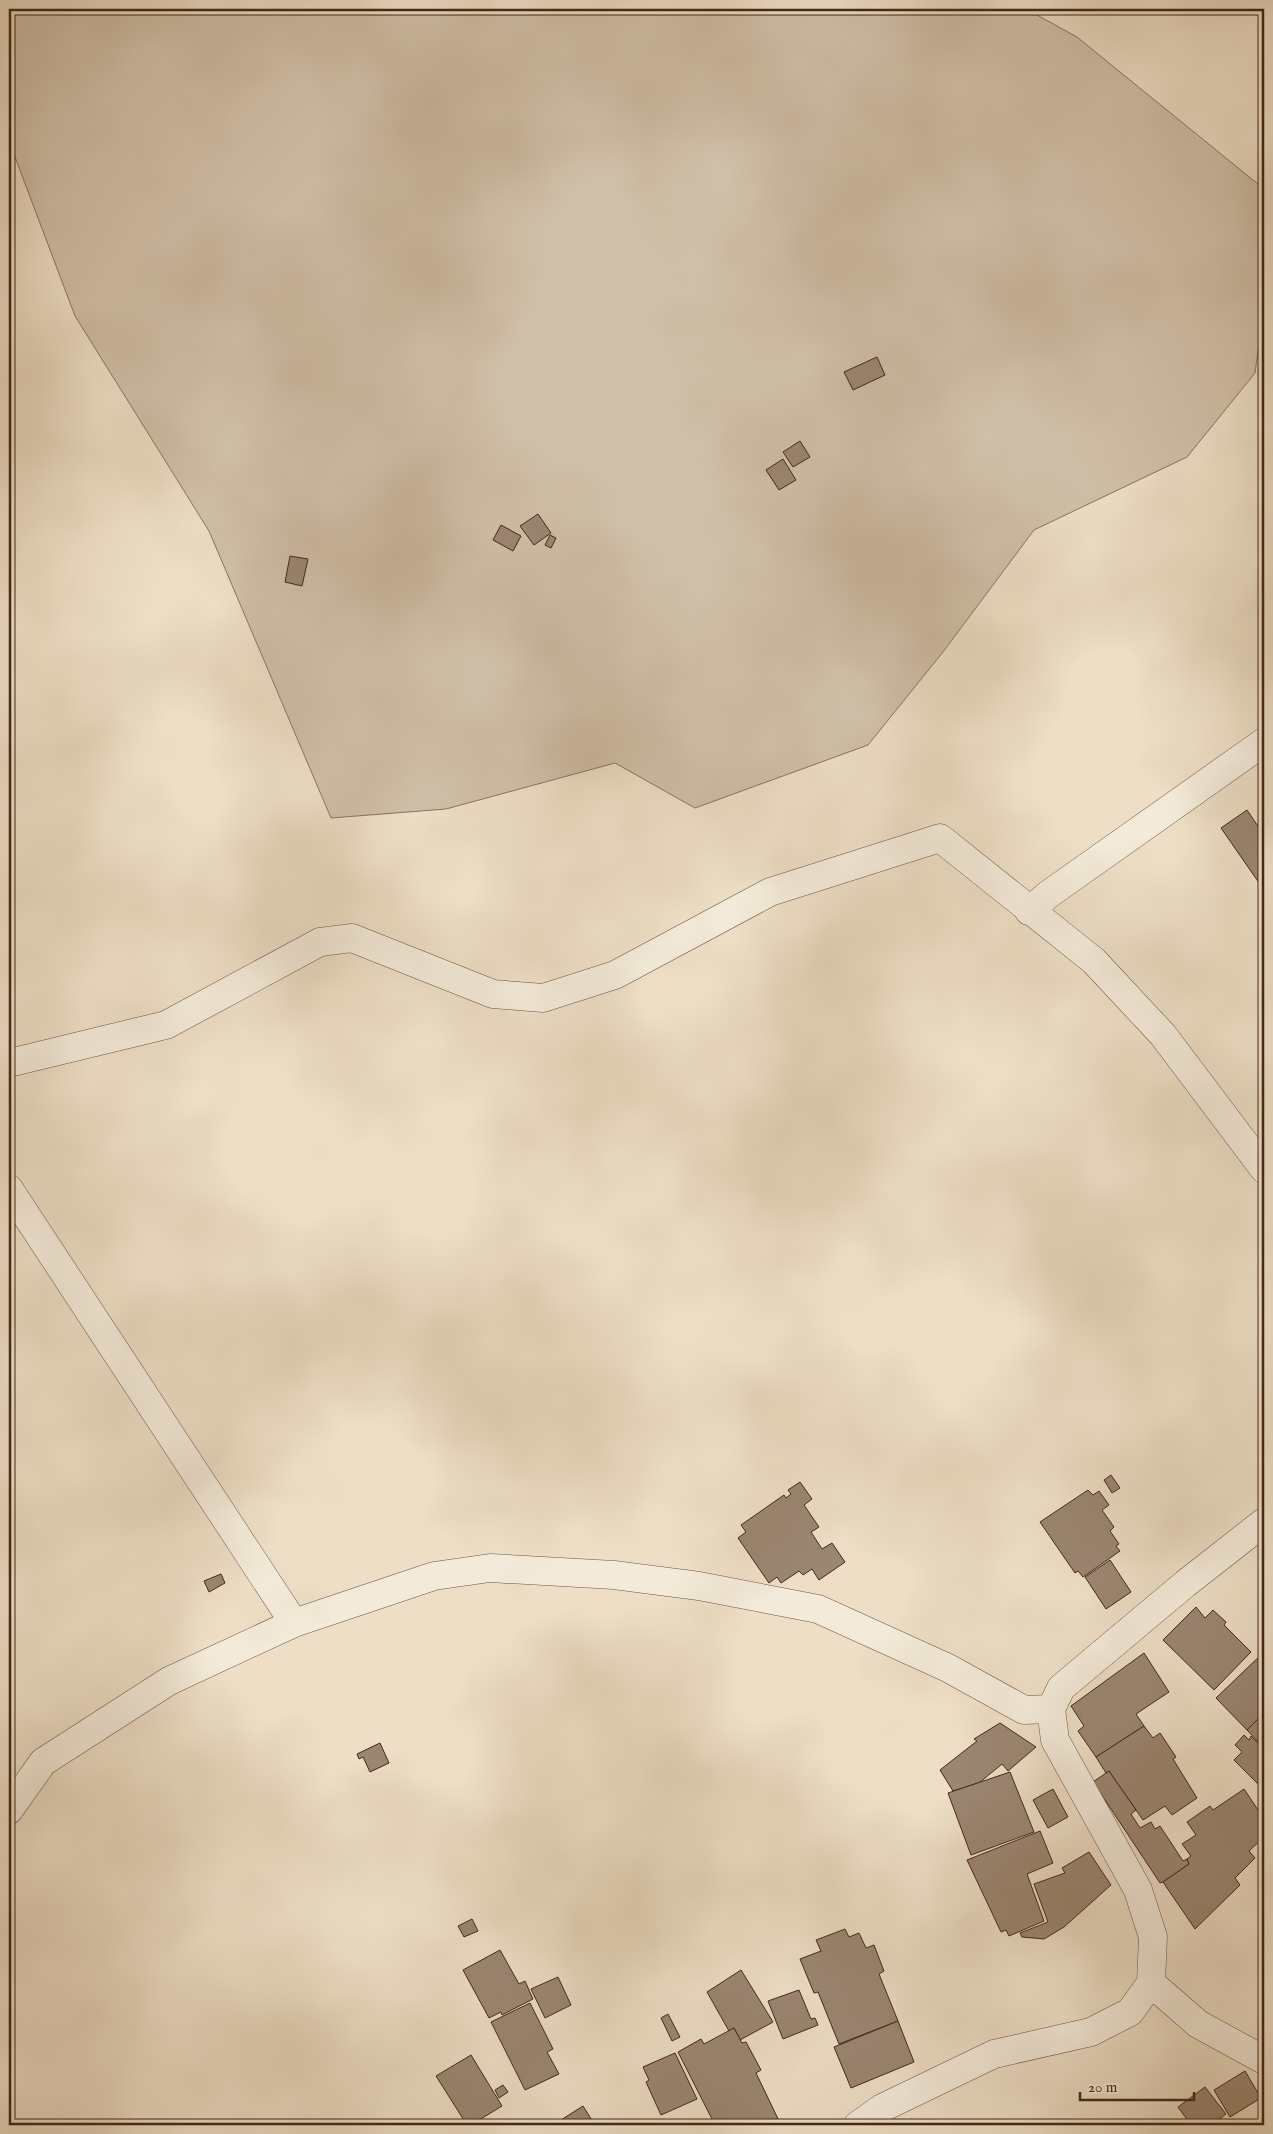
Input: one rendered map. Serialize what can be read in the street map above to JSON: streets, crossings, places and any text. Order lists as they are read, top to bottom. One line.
{"scale_bar":"20 m"}
